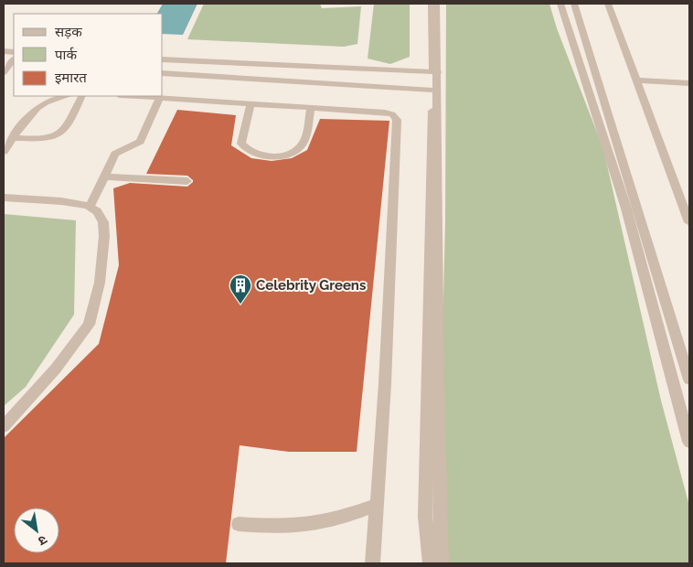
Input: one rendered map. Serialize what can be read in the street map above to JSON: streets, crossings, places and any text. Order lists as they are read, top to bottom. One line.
{"places":{"building":["Celebrity Greens"]},"legend":["सड़क","पार्क","इमारत"],"north":"bottom right"}
